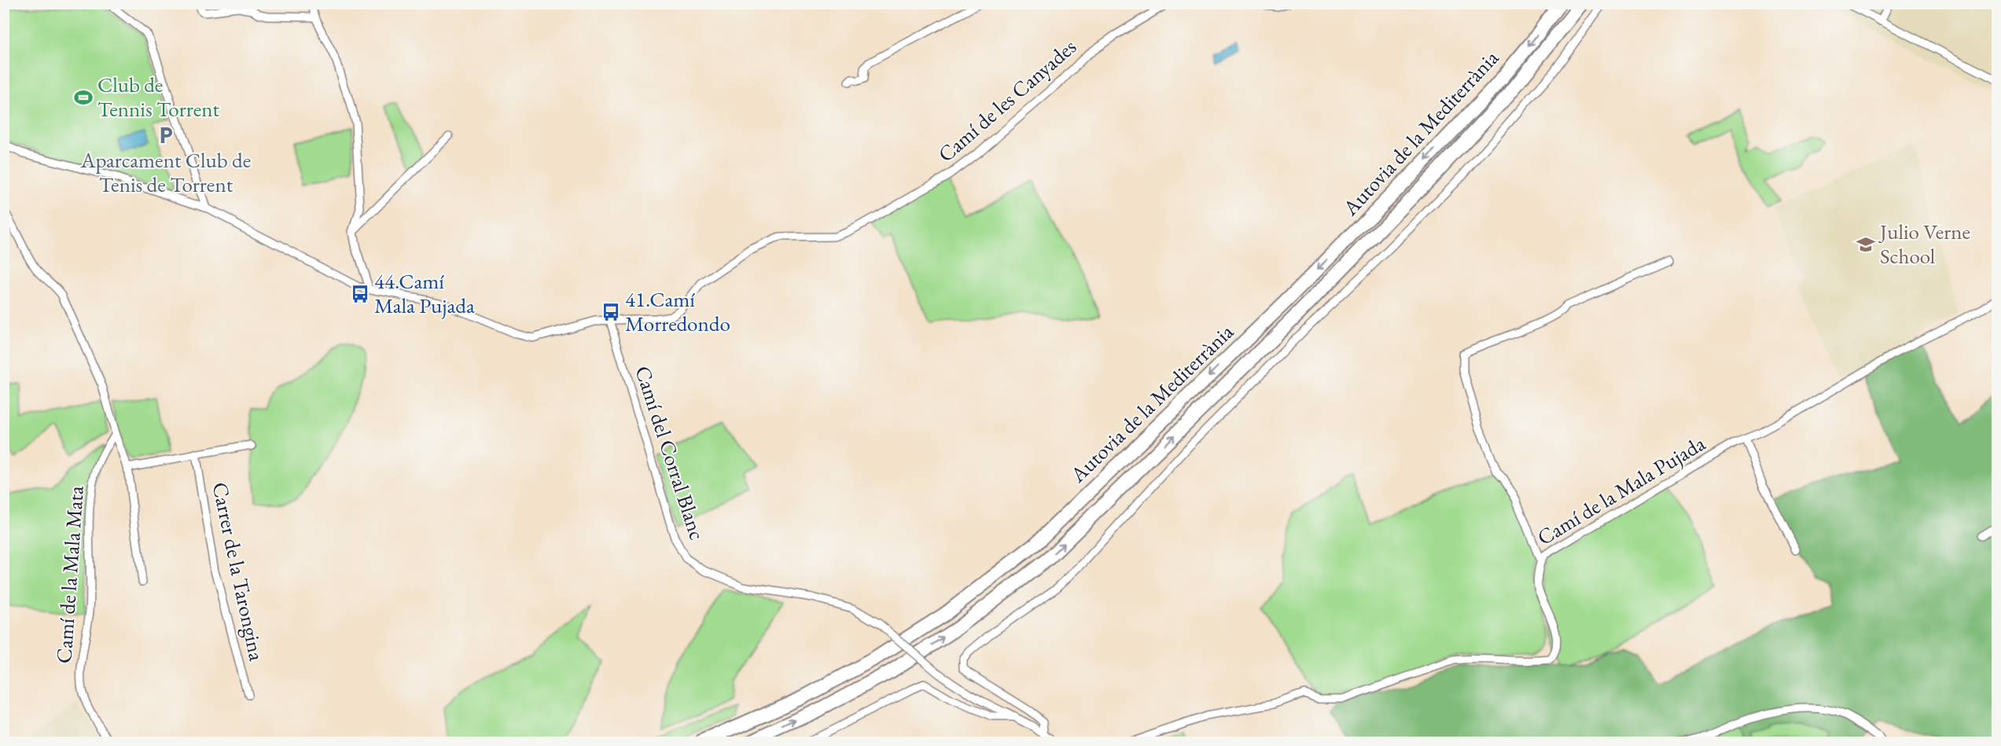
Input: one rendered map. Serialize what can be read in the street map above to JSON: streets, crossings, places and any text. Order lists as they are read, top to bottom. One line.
{"streets":{"highway":["Autovia de la Mediterrània"],"street":["Camí de les Canyades","Camí del Corral Blanc","Camí de la Mala Pujada","Carrer de la Tarongina","Camí de la Mala Mata"]},"crossings":[["Camí de les Canyades","Camí del Corral Blanc"]],"places":{"sports":["Club de Tennis Torrent"],"parking":["Aparcament Club de Tenis de Torrent"],"school or university":["Julio Verne School"],"bus stop":["44.Camí Mala Pujada","41.Camí Morredondo"]}}
